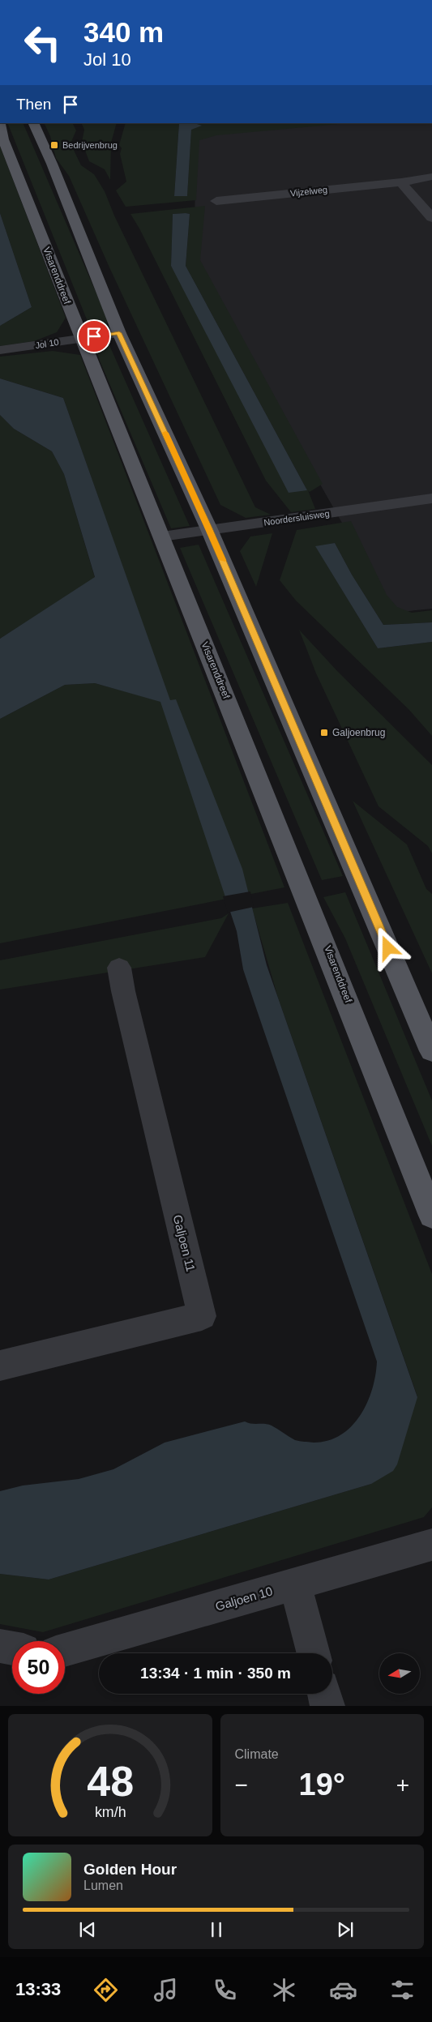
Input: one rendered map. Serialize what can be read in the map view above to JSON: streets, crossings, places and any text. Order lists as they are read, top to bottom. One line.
{"streets":{"main road":["Visarenddreef"],"street":["Vijzelweg","Jol 10","Noordersluisweg","Galjoen 11","Galjoen 10"]},"crossings":[["Visarenddreef","Jol 10"],["Visarenddreef","Noordersluisweg"]],"places":{"transit":["Bedrijvenbrug","Galjoenbrug"]},"north":"left","page":{"turn":["340 m","Jol 10"],"then":"Then","limit":"50","trip":"13:34 · 1 min · 350 m","tile":"Climate","heat":["−","19°","+"],"song":["Golden Hour","Lumen"],"tabs":"13:33","gauge":["48","km/h"]}}
